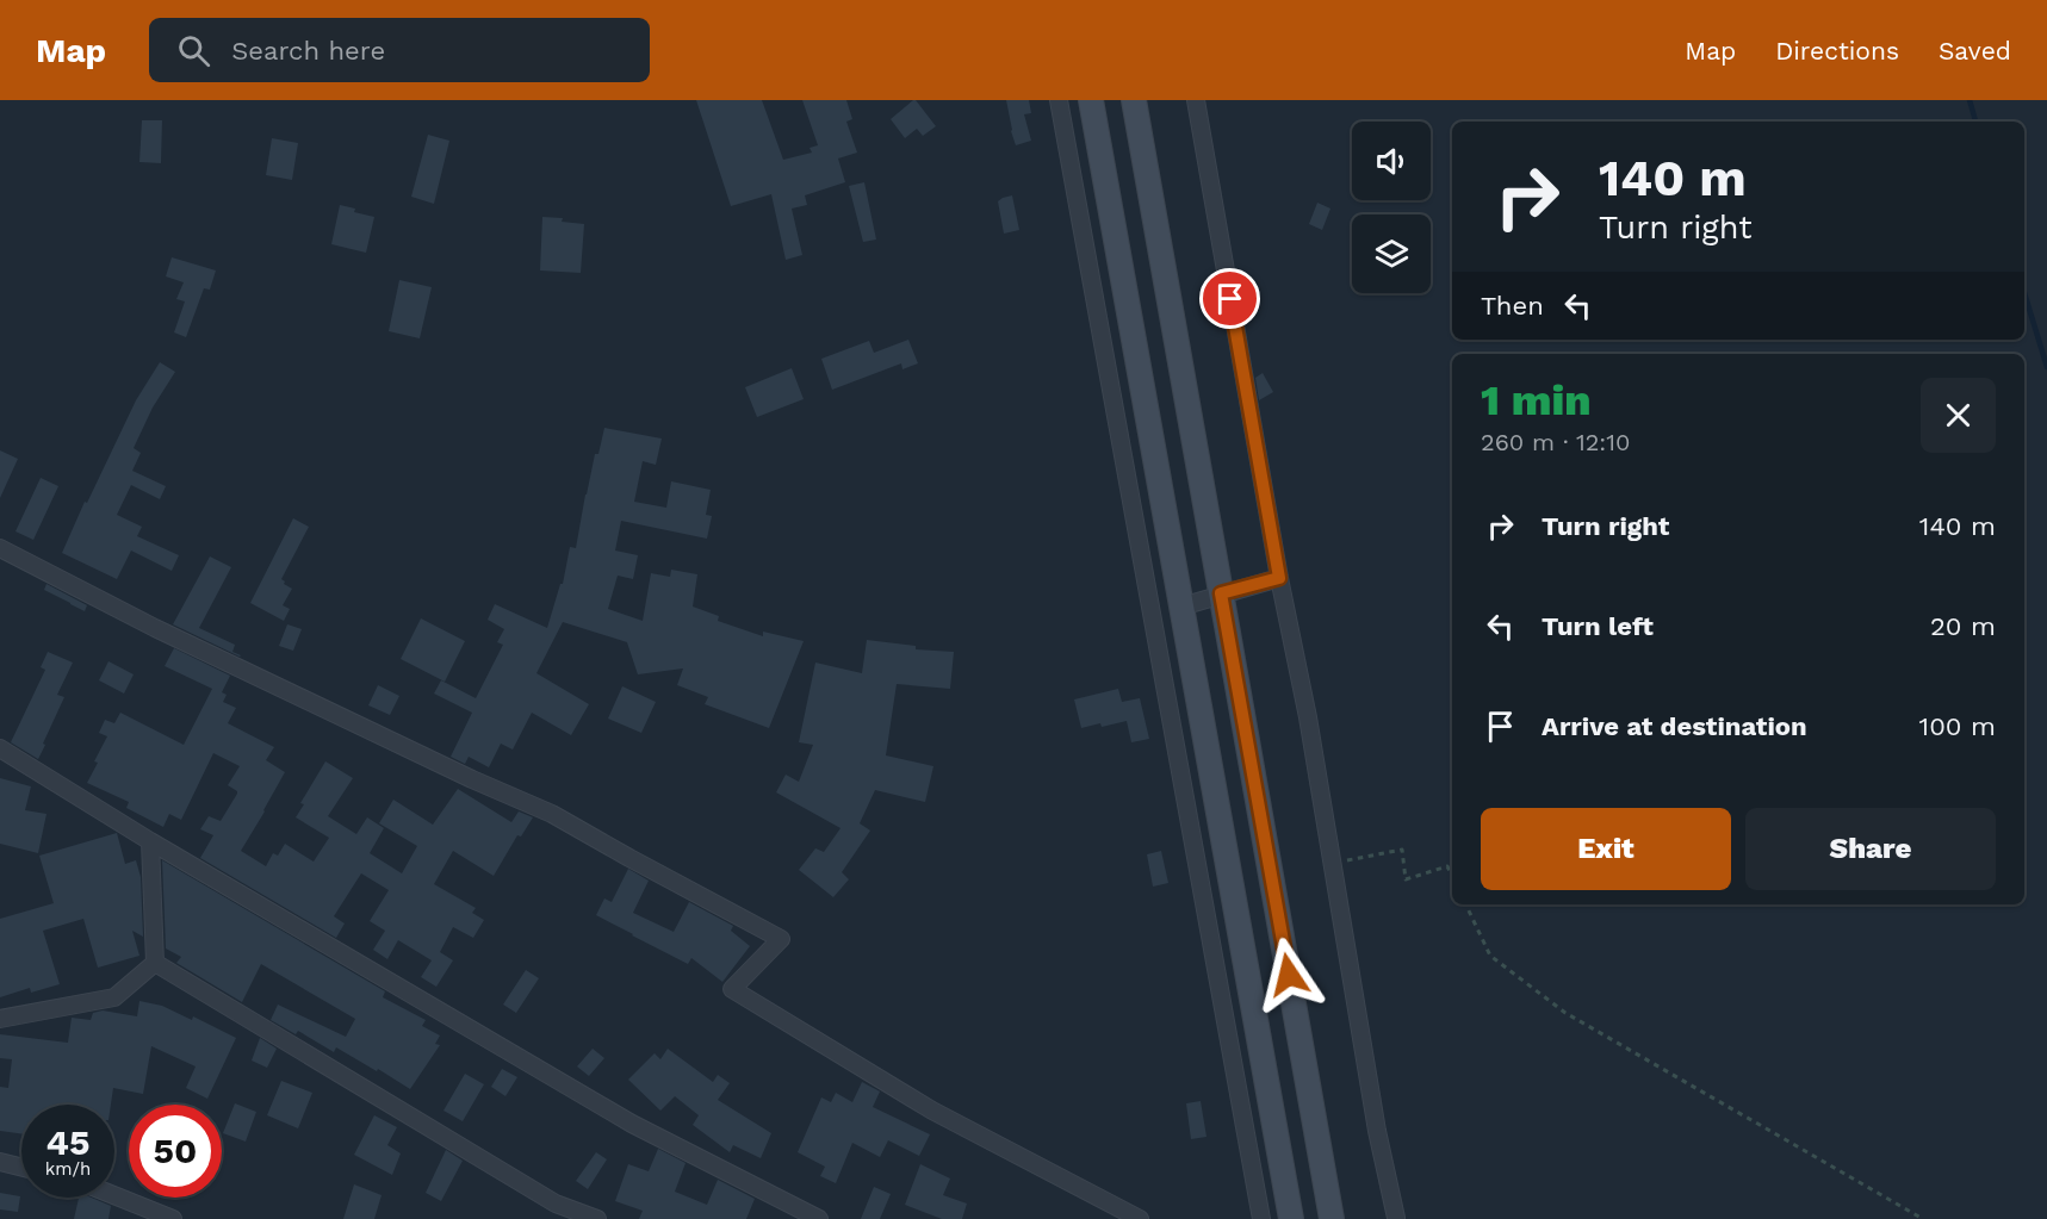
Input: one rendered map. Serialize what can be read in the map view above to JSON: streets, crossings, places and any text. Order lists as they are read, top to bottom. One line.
{"page":{"header":"Map","search":"Search here","nav":["Map","Directions","Saved"],"turn":["140 m","Turn right"],"then":"Then","heading":["1 min","260 m · 12:10"],"list":[{"name":"Turn right","value":"140 m"},{"name":"Turn left","value":"20 m"},{"name":"Arrive at destination","value":"100 m"}],"buttons":["Exit","Share"],"speed":"45 km/h","limit":"50"}}
